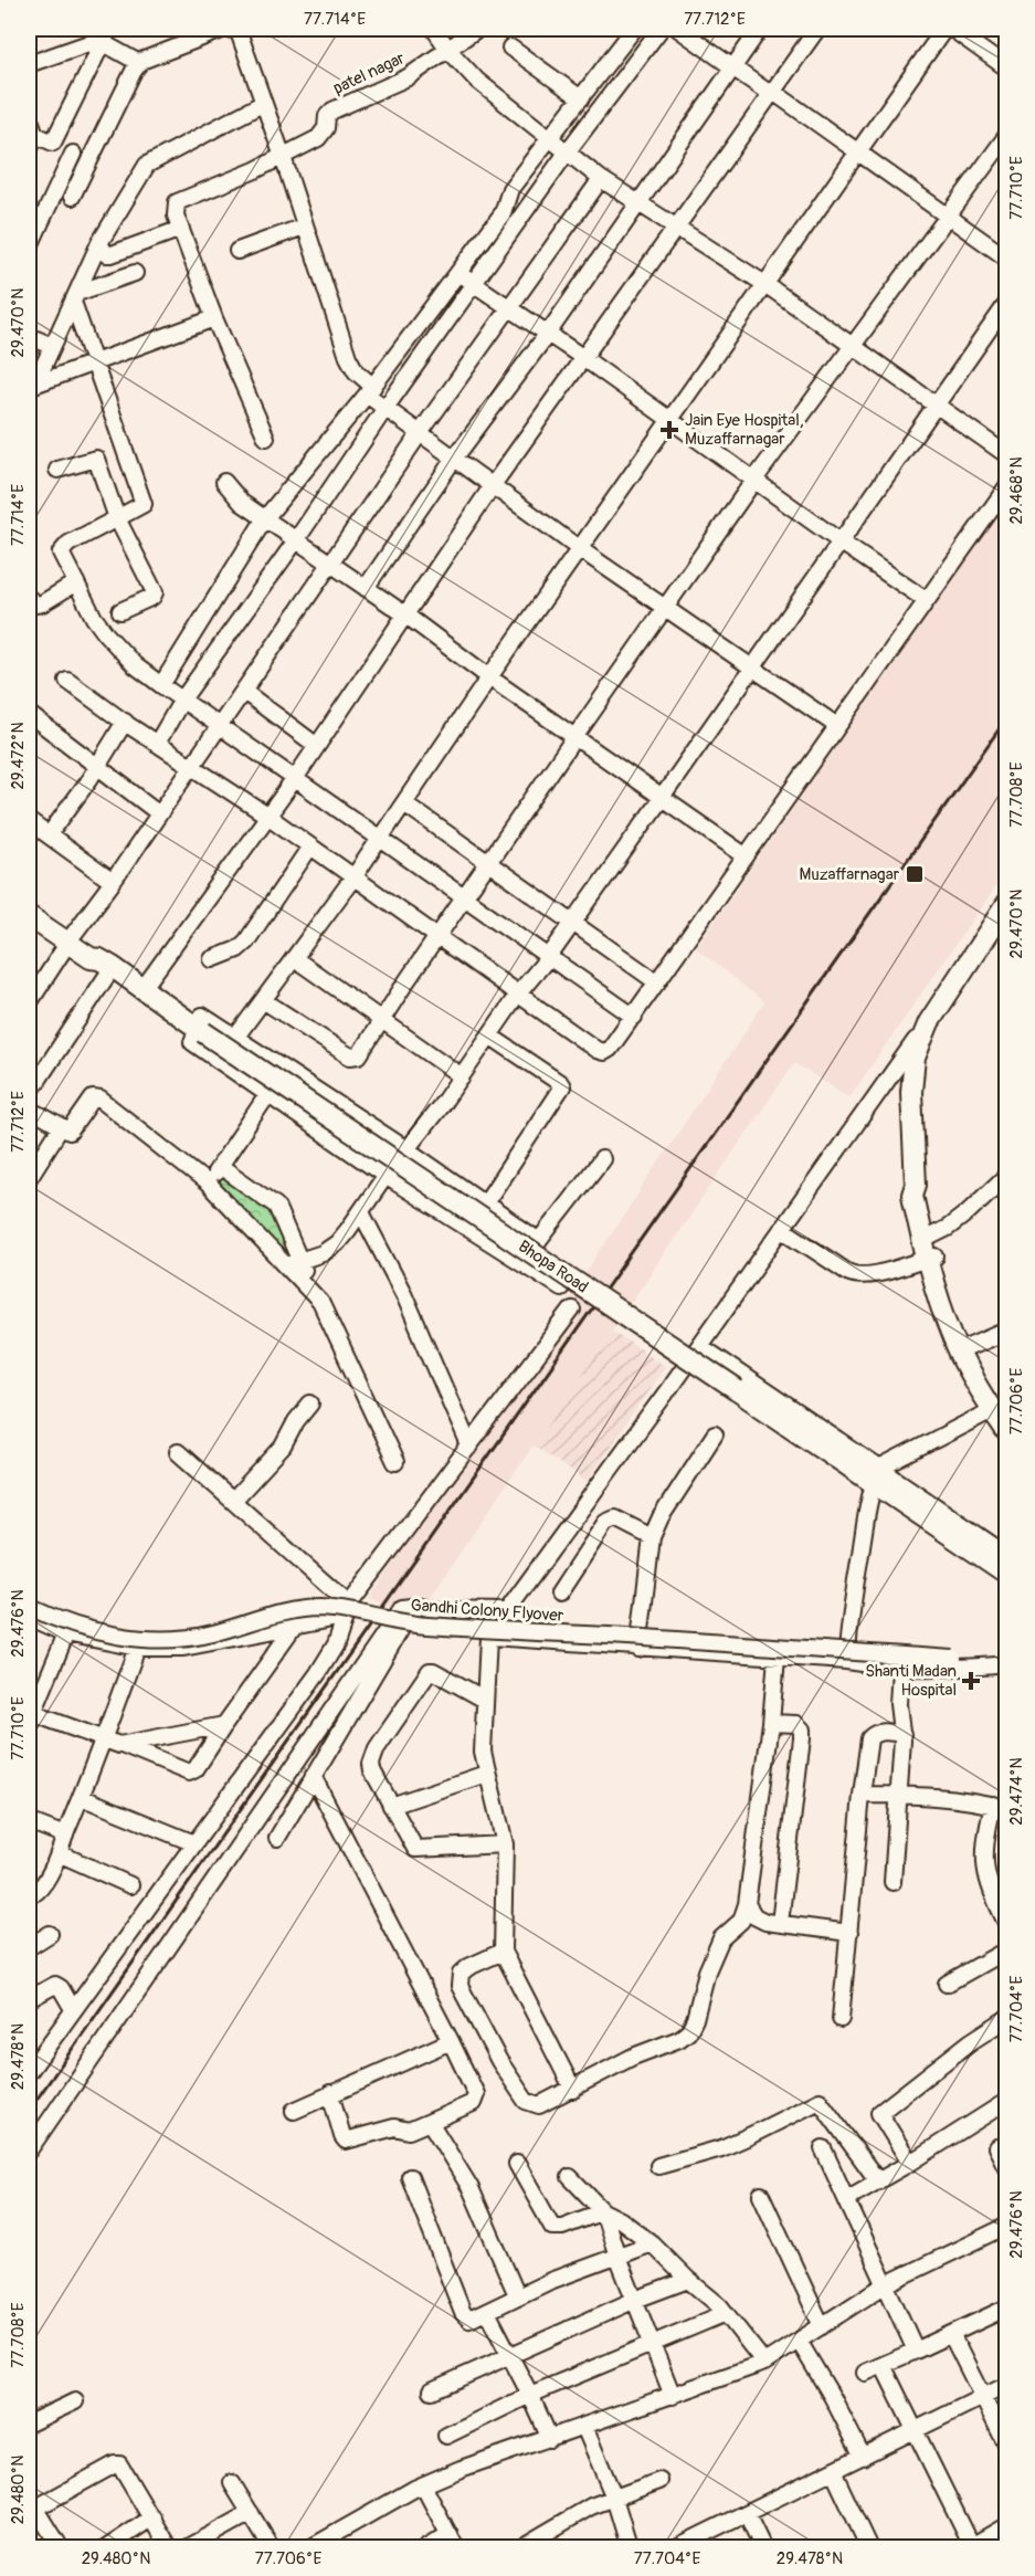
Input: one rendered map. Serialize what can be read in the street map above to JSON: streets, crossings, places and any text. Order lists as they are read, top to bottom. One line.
{"streets":{"main road":["Bhopa Road"],"street":["patel nagar","Gandhi Colony Flyover"]},"places":{"health":["Jain Eye Hospital, Muzaffarnagar","Shanti Madan Hospital"],"transit":["Muzaffarnagar"]},"coordinates":["77.714°E","77.712°E","77.710°E","29.470°N","29.468°N","29.472°N","77.708°E","77.706°E","29.476°N","29.474°N","77.704°E","29.478°N","29.480°N"]}
